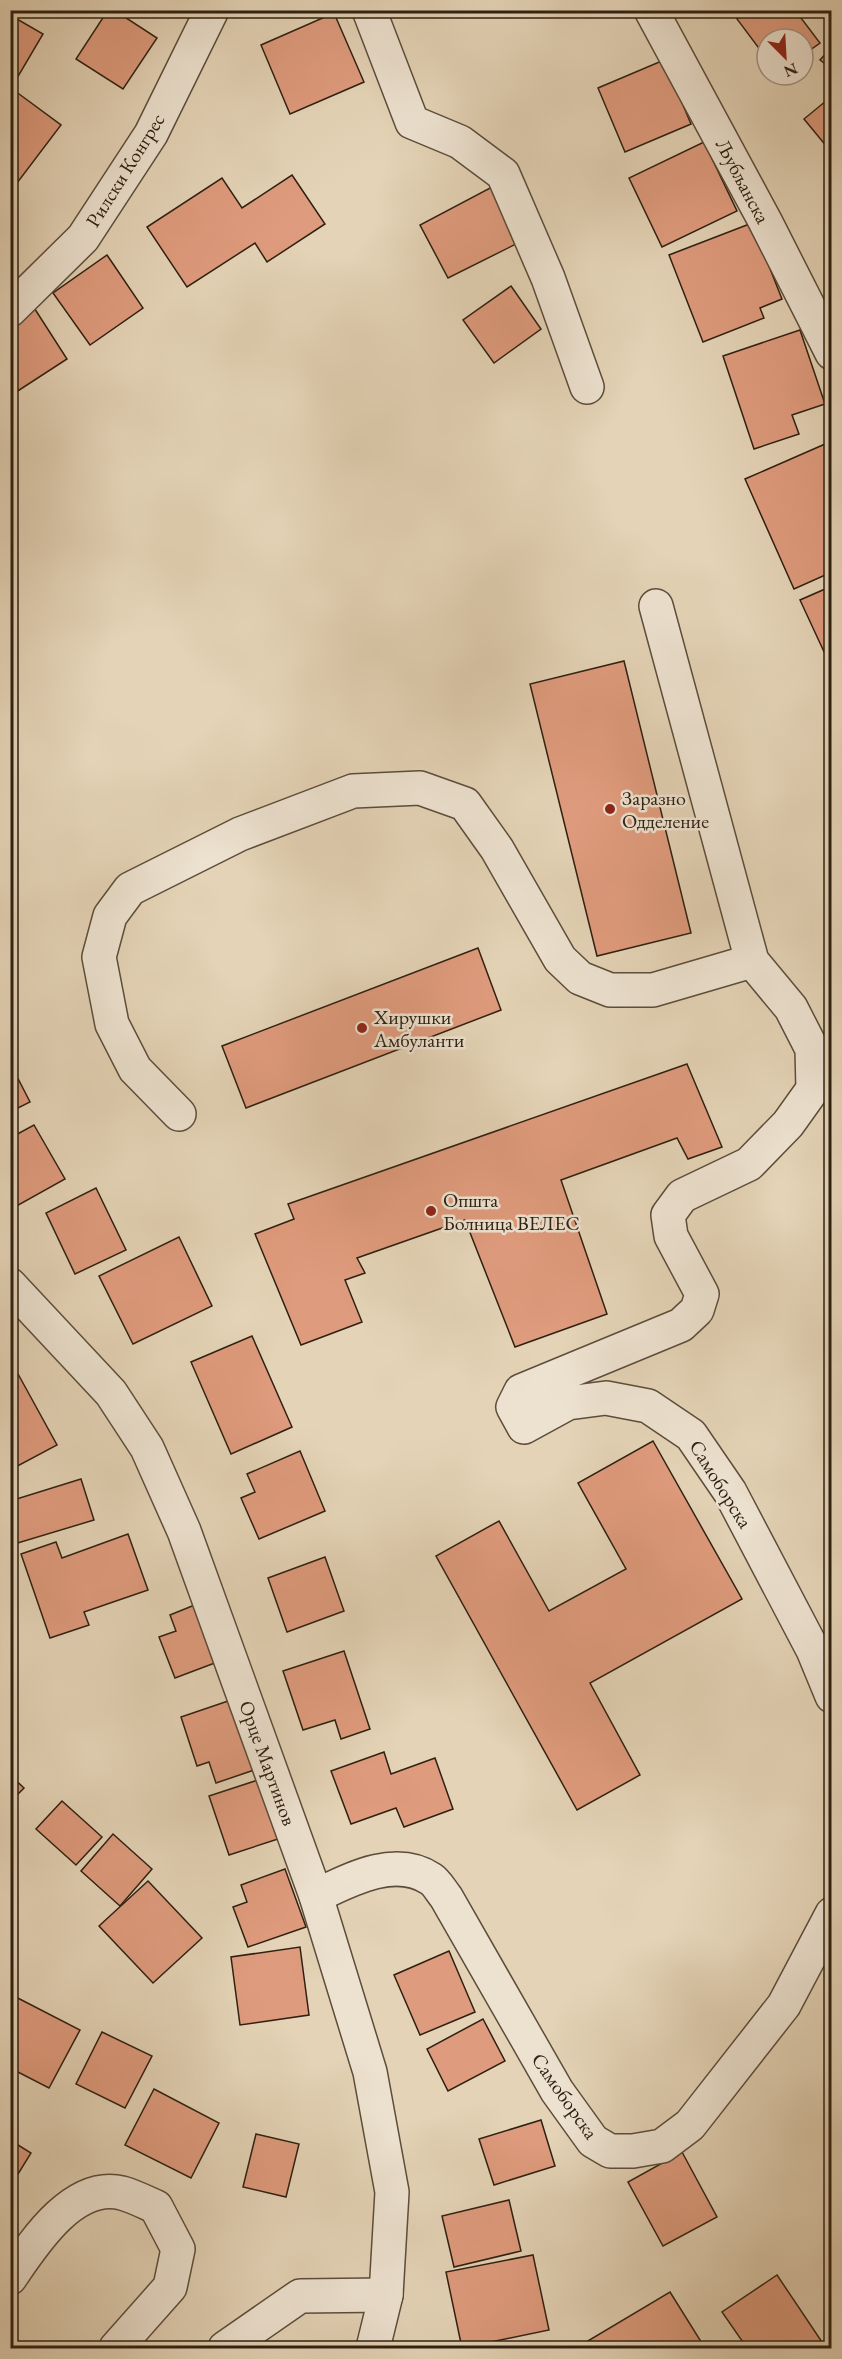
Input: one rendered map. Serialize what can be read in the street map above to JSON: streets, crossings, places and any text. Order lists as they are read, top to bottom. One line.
{"streets":{"street":["Рилски Конгрес","Љубљанска","Самоборска","Орце Мартинов"]},"crossings":[["Самоборска","Орце Мартинов"]],"places":["Заразно Одделение","Хирушки Амбуланти","Општа Болница ВЕЛЕС"],"north":"bottom right"}
